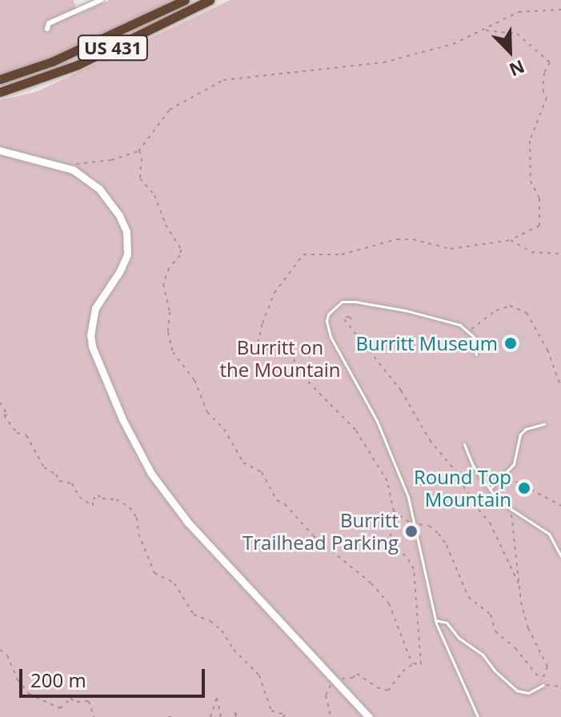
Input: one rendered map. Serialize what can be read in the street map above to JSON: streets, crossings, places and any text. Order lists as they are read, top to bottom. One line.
{"streets":{"highway":["US 431"]},"parks":["Burritt on the Mountain"],"places":["Burritt Museum","Round Top Mountain","Burritt Trailhead Parking"],"scale_bar":"200 m","north":"bottom right"}
